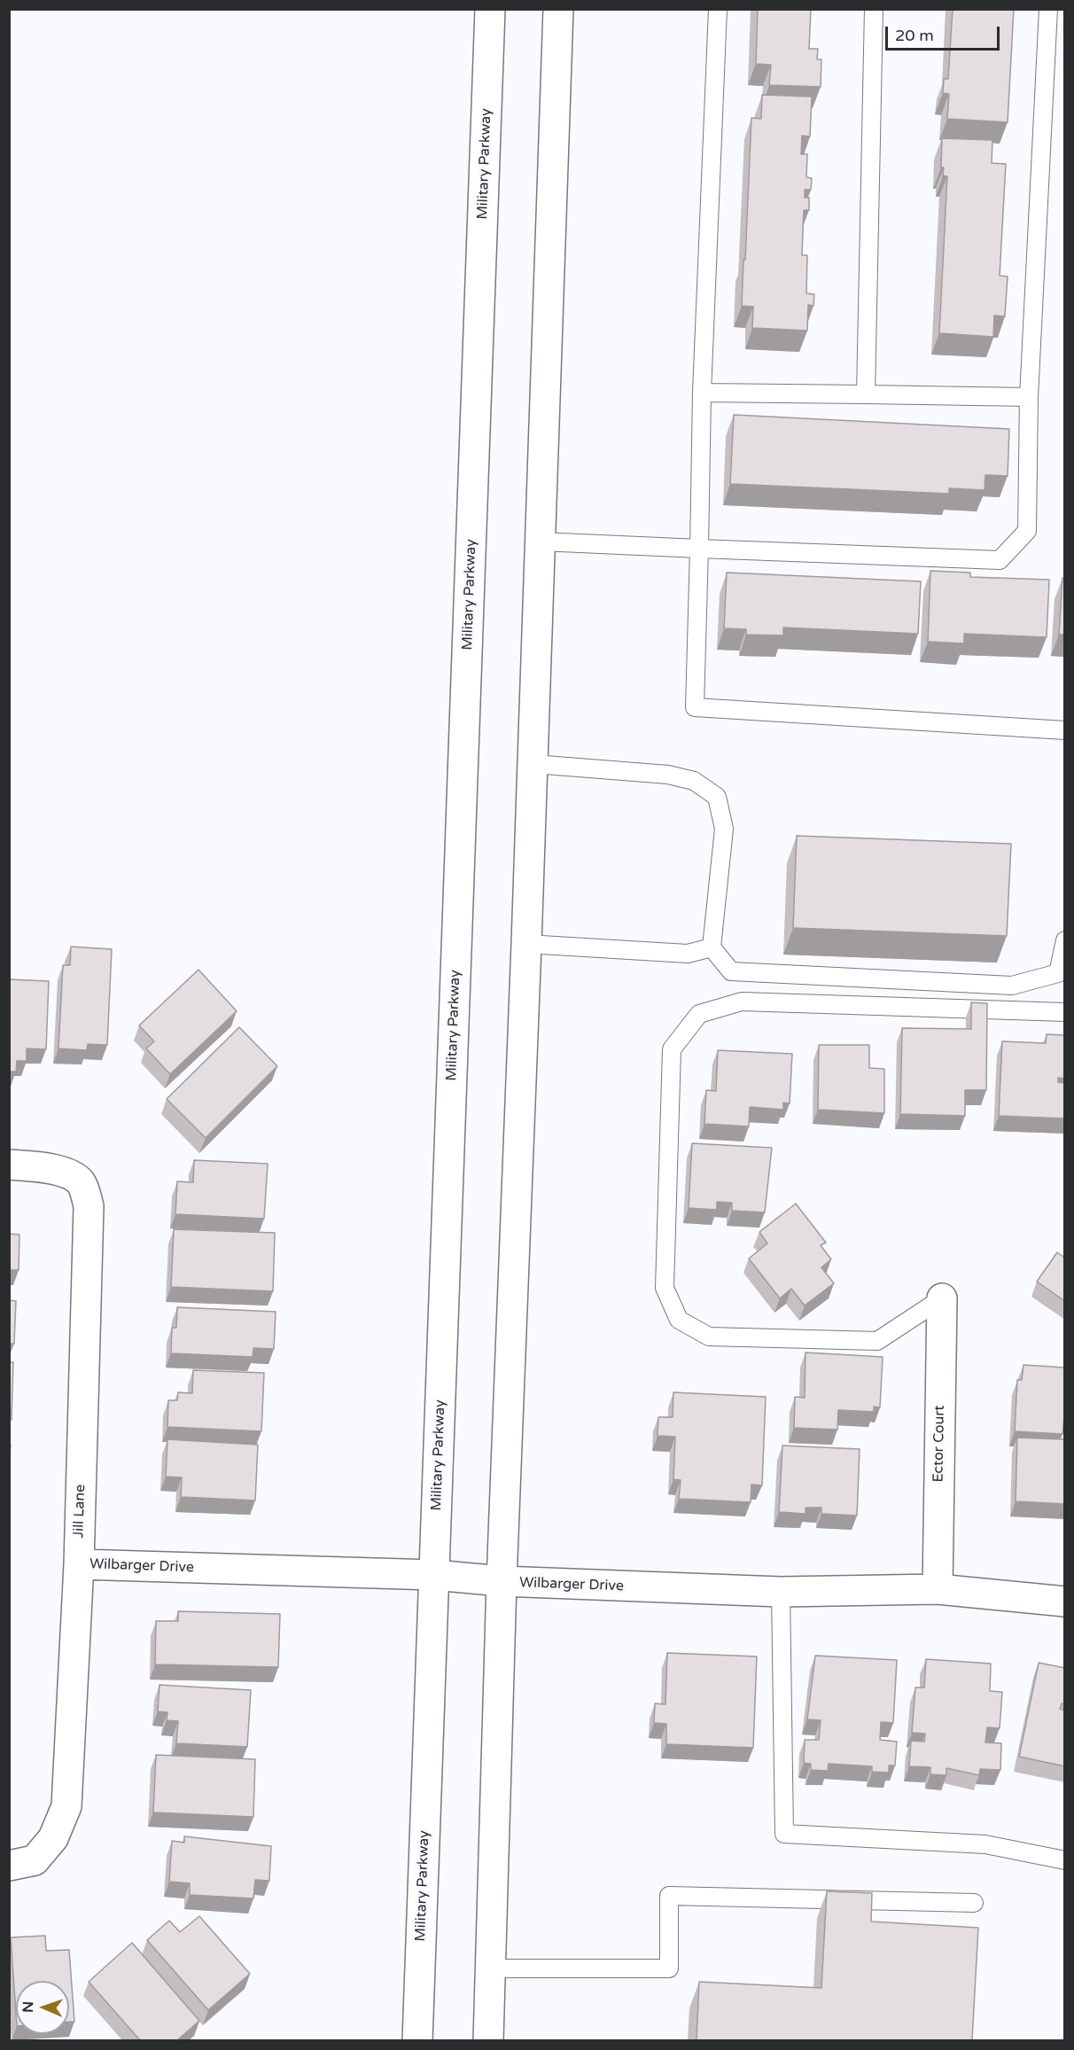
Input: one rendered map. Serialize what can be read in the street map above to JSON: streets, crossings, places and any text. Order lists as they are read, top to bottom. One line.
{"streets":{"main road":["Military Parkway","Ector Court","Jill Lane","Wilbarger Drive"]},"crossings":[["Military Parkway","Wilbarger Drive"],["Ector Court","Wilbarger Drive"],["Jill Lane","Wilbarger Drive"]],"scale_bar":"20 m","north":"left"}
